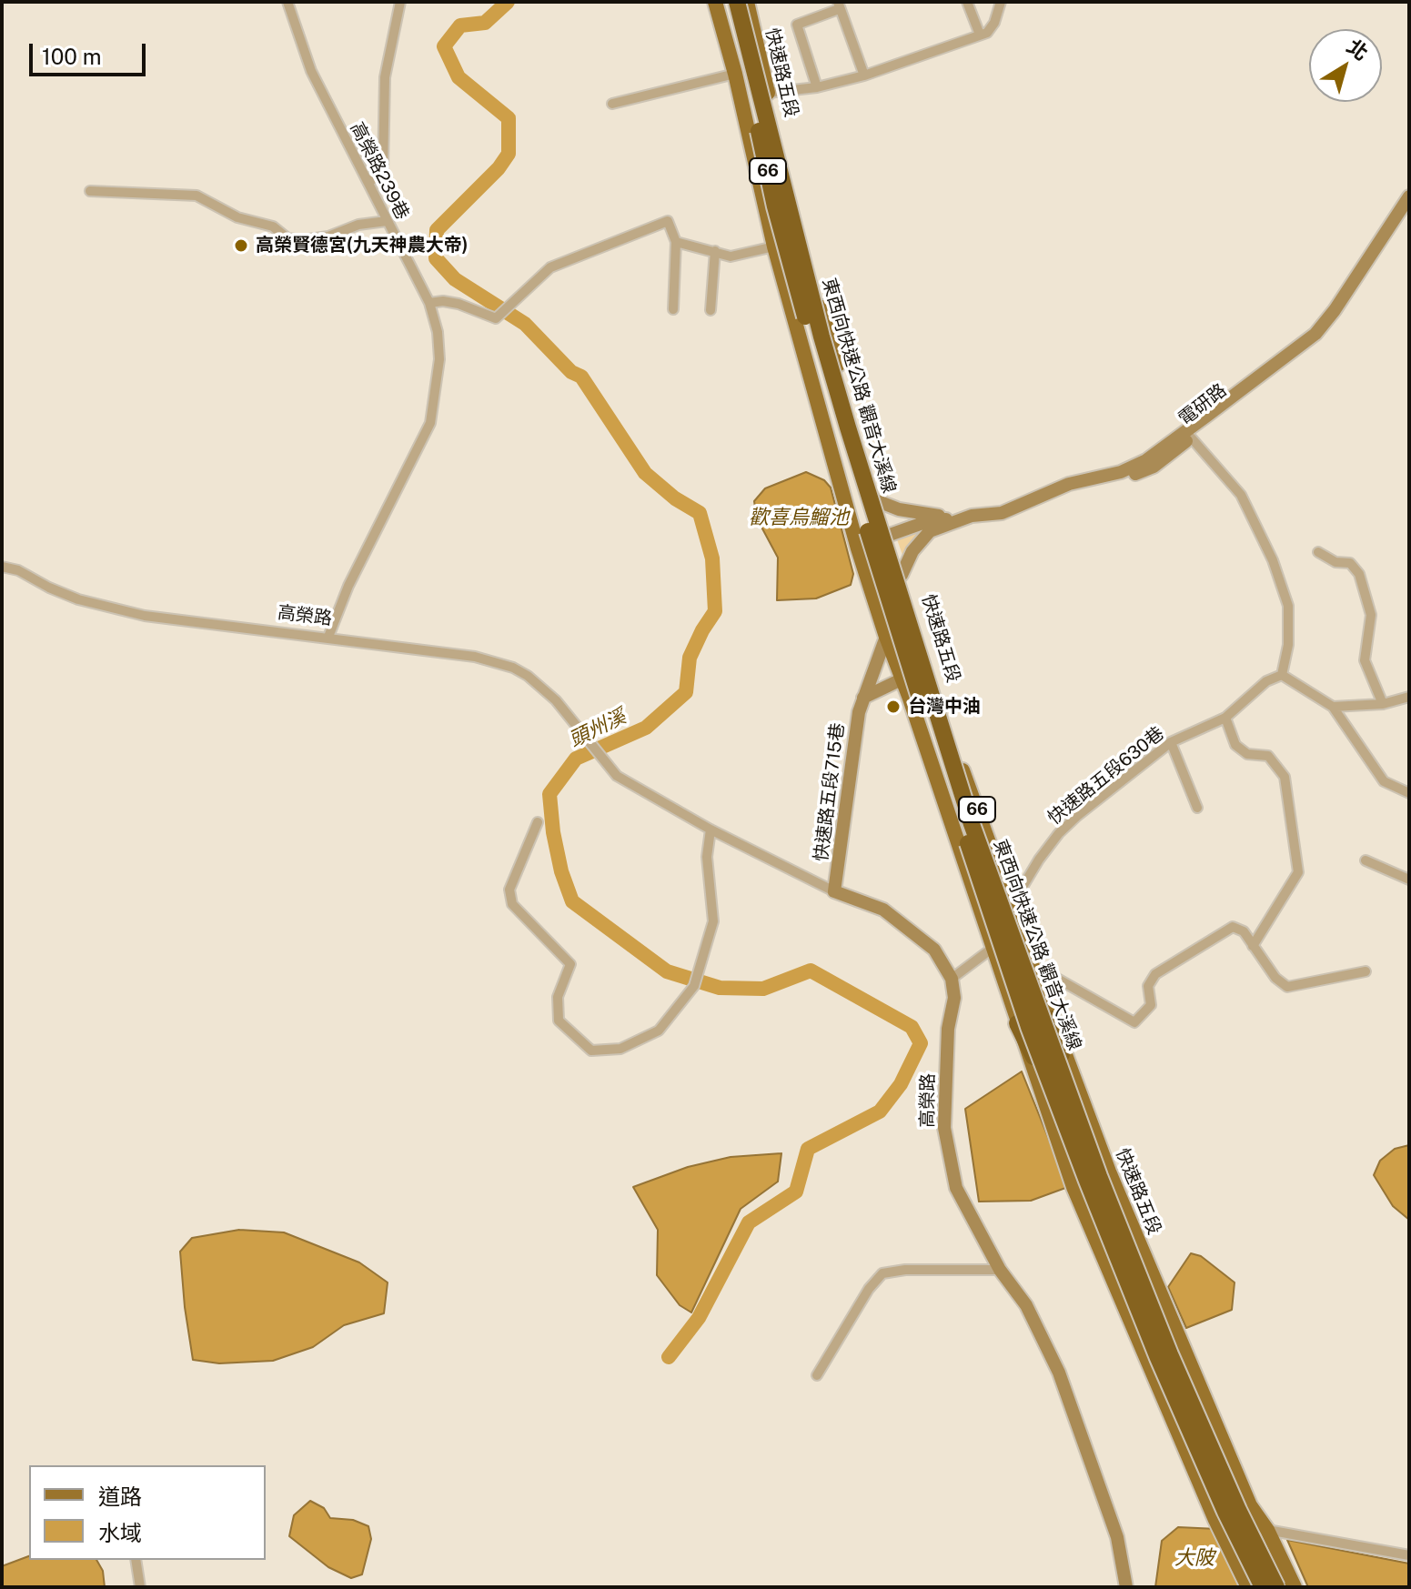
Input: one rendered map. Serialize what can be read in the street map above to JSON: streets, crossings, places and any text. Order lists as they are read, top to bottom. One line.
{"streets":{"highway":["66","東西向快速公路 觀音大溪線"],"main road":["快速路五段"],"street":["高榮路239巷","電研路","高榮路","快速路五段630巷","快速路五段715巷"]},"crossings":[["快速路五段","電研路"],["快速路五段","快速路五段630巷"],["高榮路239巷","高榮路"],["66","電研路"],["66","快速路五段715巷"]],"water":["歡喜烏鰡池","頭州溪","大陂"],"places":["高榮賢德宮(九天神農大帝)","台灣中油"],"legend":["道路","水域"],"scale_bar":"100 m","north":"top right"}
